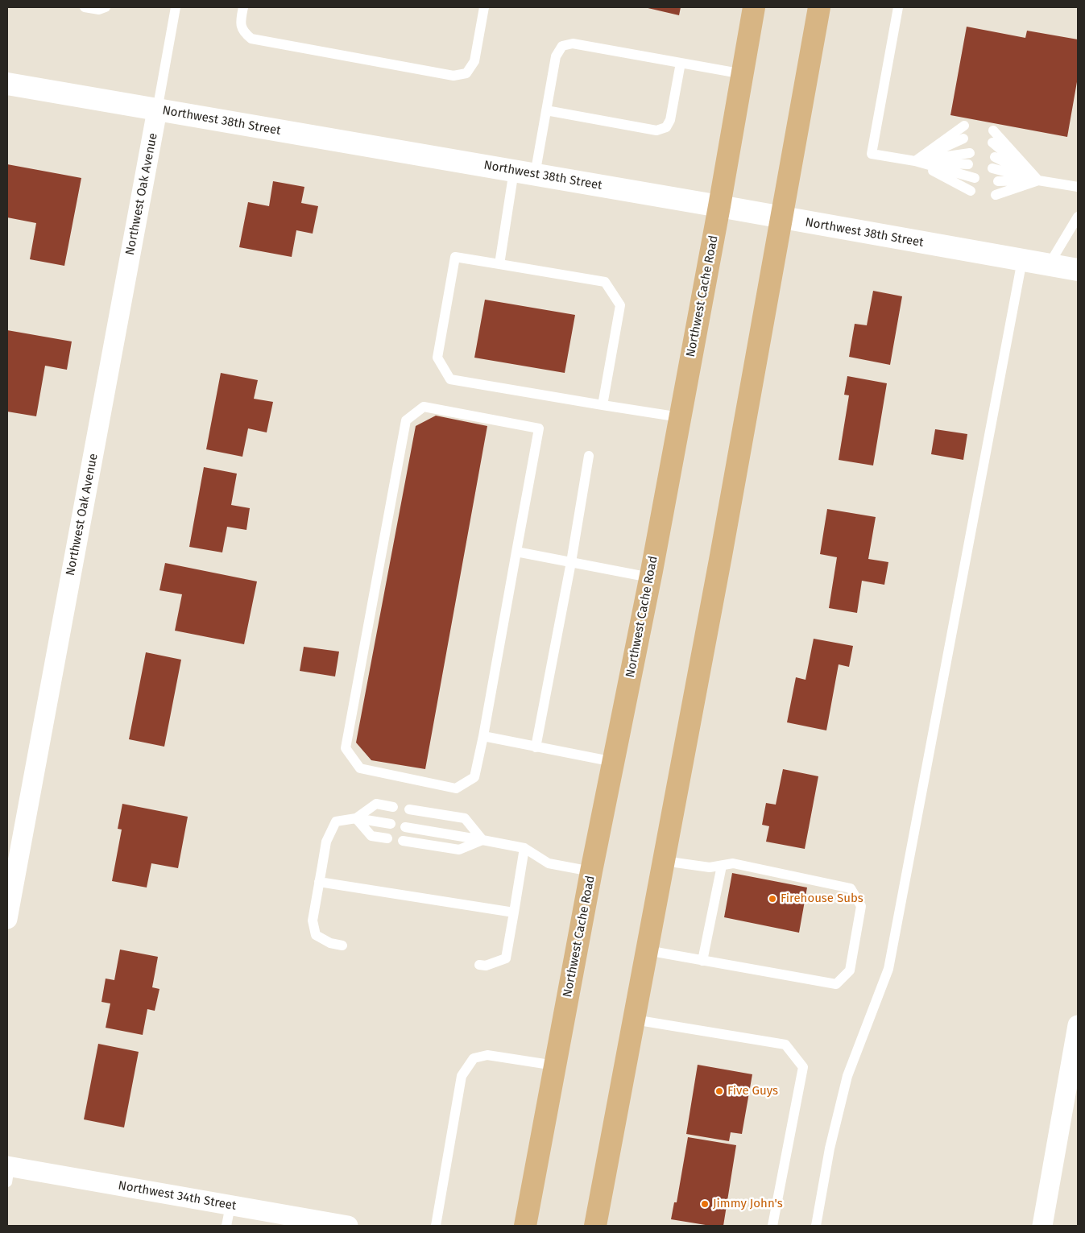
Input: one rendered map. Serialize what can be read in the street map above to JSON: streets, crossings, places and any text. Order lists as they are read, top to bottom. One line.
{"streets":{"main road":["Northwest 38th Street","Northwest Cache Road"],"street":["Northwest Oak Avenue","Northwest 34th Street"]},"crossings":[["Northwest 38th Street","Northwest Oak Avenue"],["Northwest 38th Street","Northwest Cache Road"]],"places":["Firehouse Subs","Five Guys","Jimmy John's"]}
